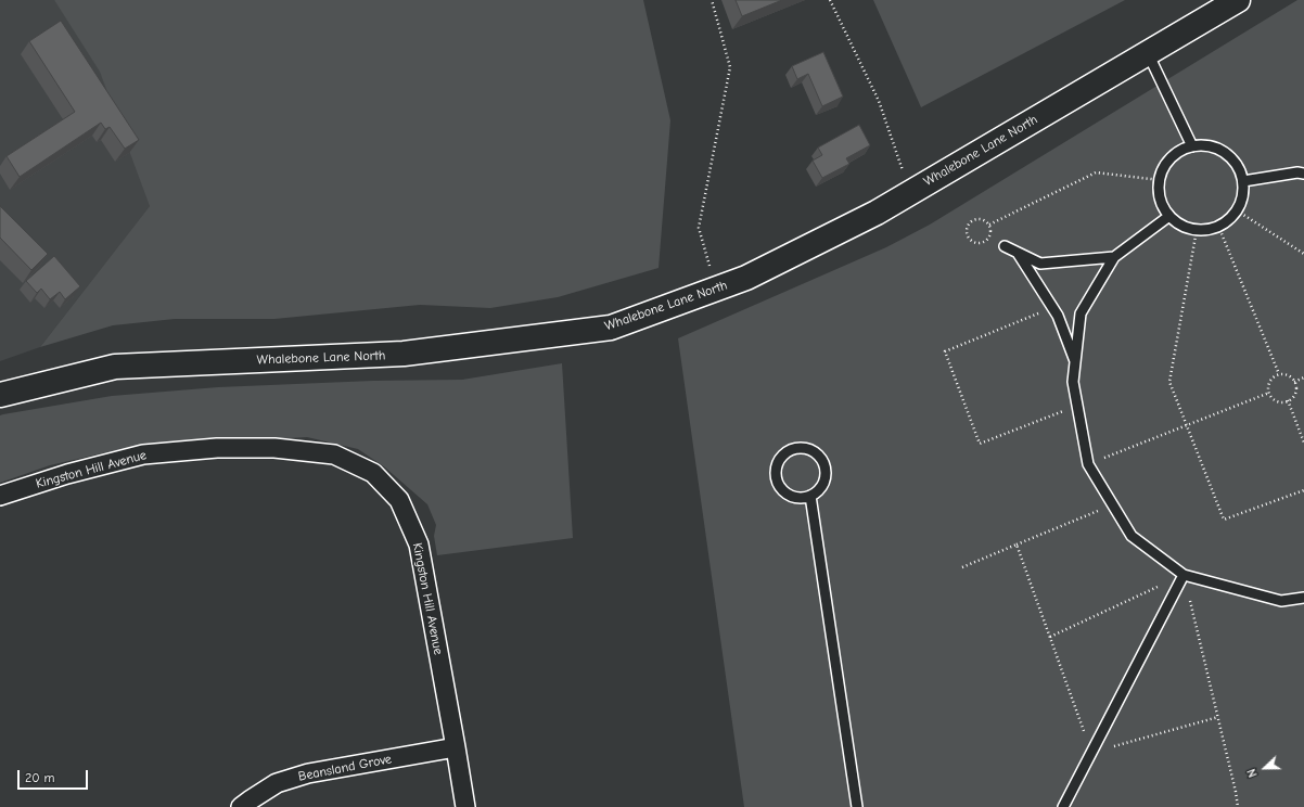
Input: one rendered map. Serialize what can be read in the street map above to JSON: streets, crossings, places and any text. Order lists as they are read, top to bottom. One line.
{"streets":{"main road":["Whalebone Lane North"],"street":["Kingston Hill Avenue","Beansland Grove"]},"crossings":[["Kingston Hill Avenue","Beansland Grove"]],"scale_bar":"20 m","north":"left"}
